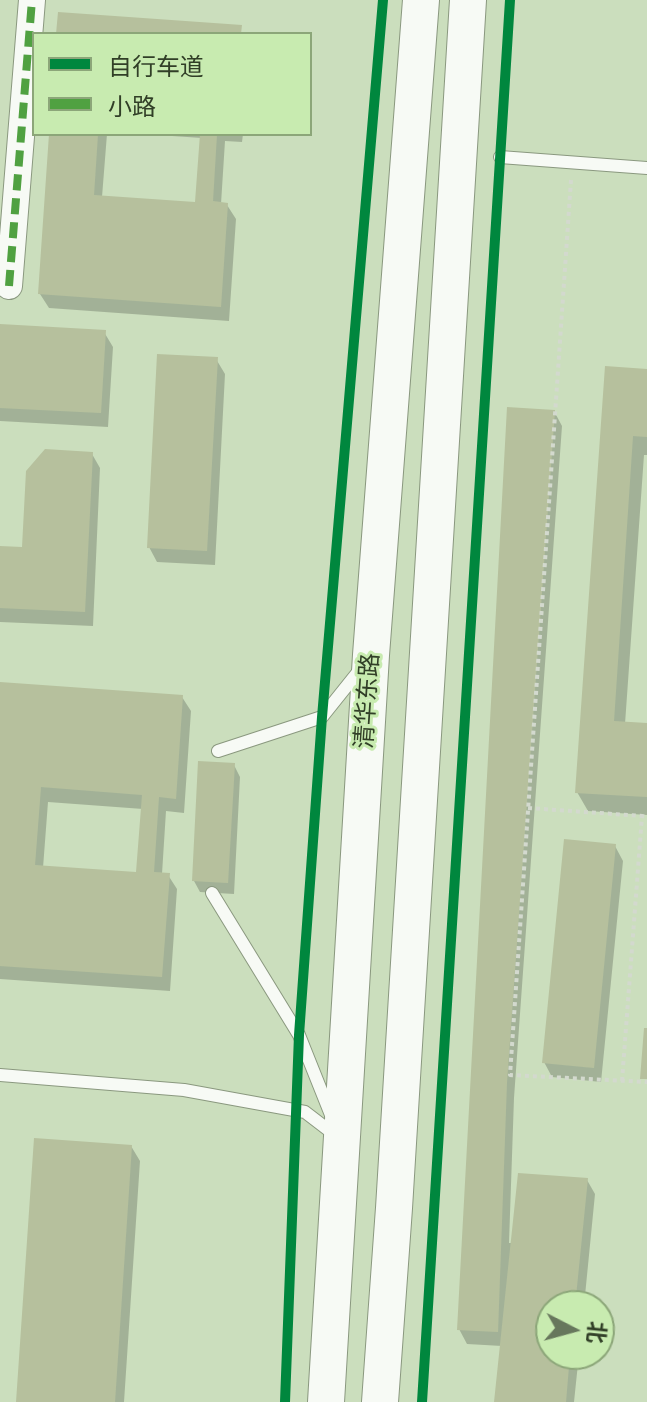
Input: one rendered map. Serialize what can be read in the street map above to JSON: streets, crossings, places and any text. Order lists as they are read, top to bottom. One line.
{"streets":{"main road":["清华东路"]},"legend":["自行车道","小路"],"north":"right"}
